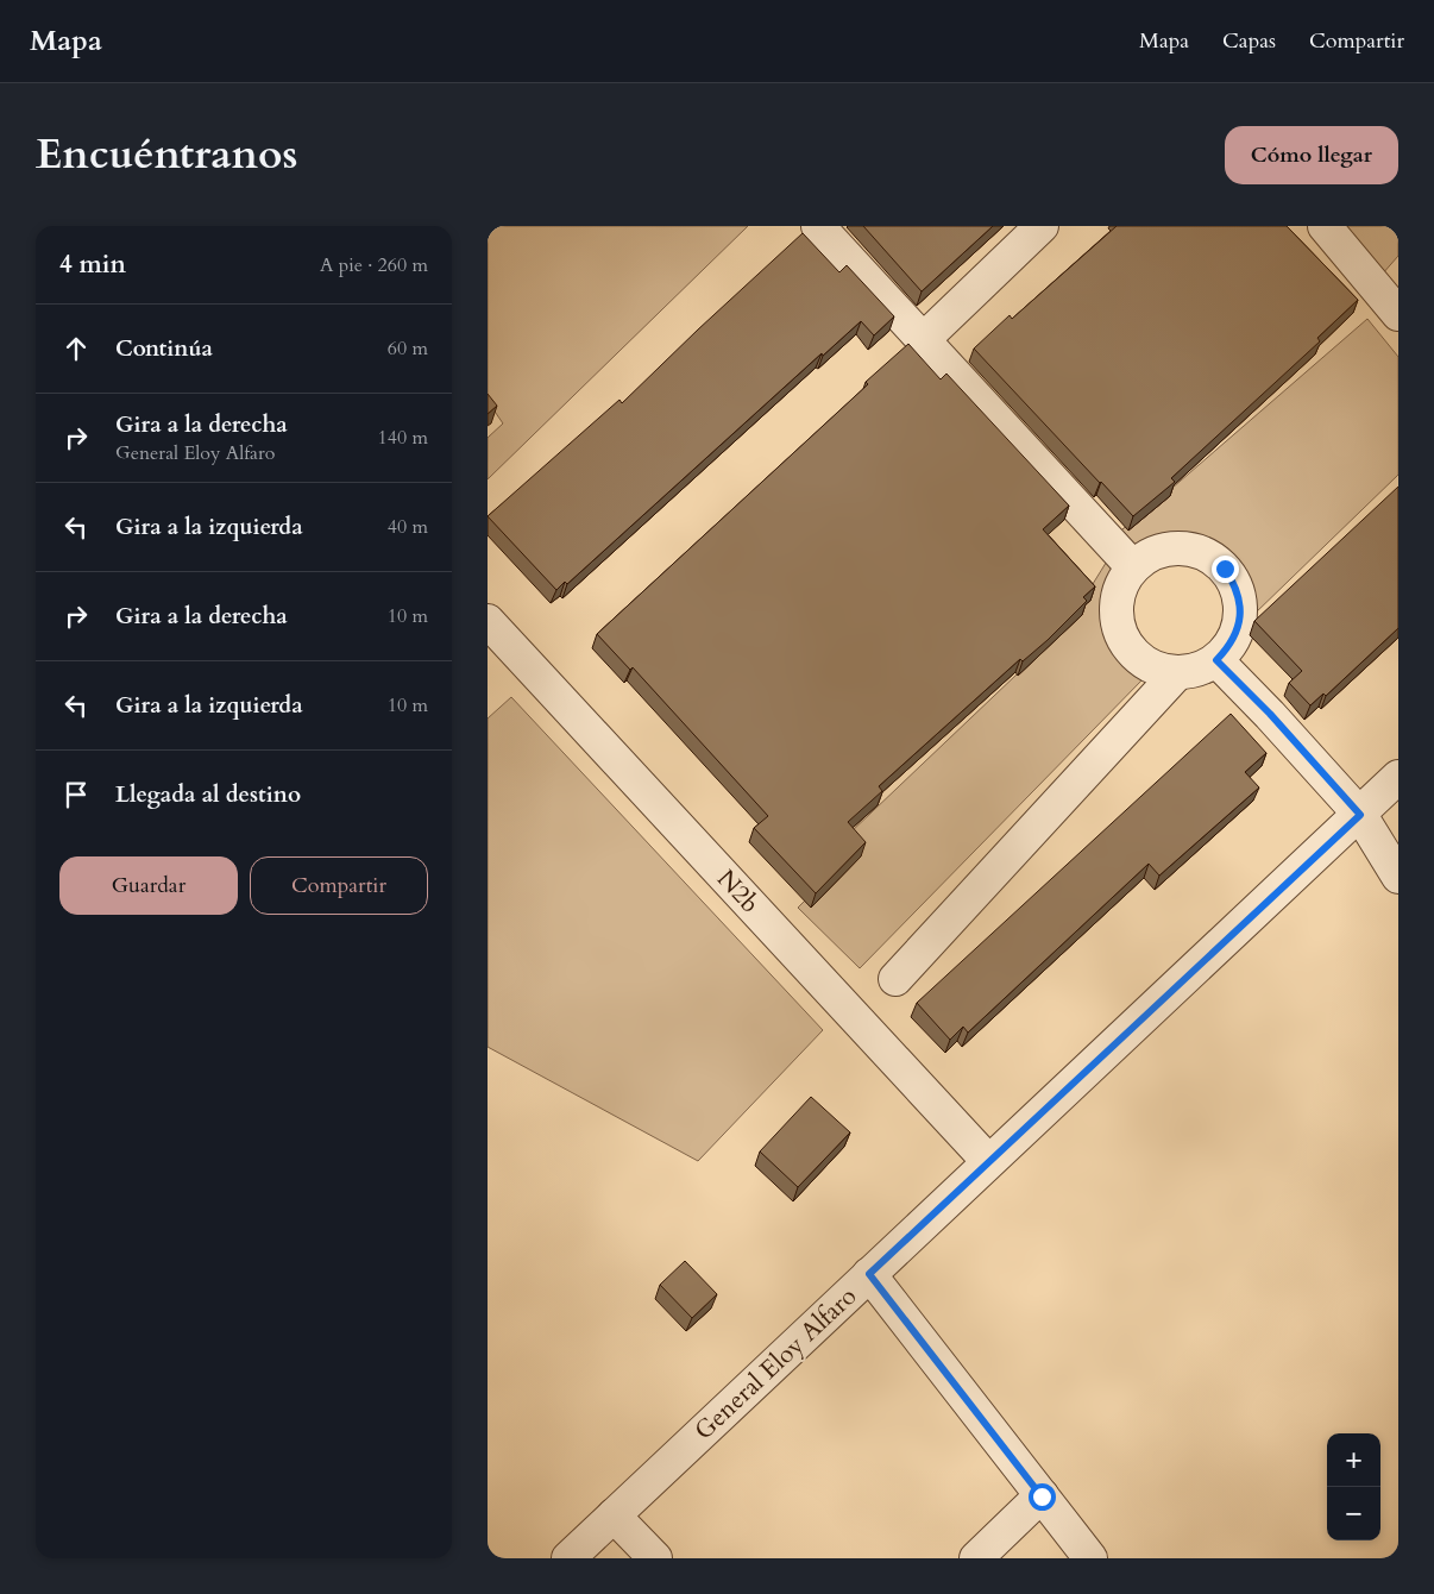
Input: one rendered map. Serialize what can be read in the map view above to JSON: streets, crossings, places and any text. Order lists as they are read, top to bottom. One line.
{"streets":{"street":["N2b","General Eloy Alfaro"]},"crossings":[["N2b","General Eloy Alfaro"]],"page":{"header":"Mapa","nav":["Mapa","Capas","Compartir"],"title":"Encuéntranos","buttons":["Cómo llegar",["Guardar","Compartir"]],"heading":["4 min","A pie · 260 m"],"list":[["Continúa","60 m"],["Gira a la derecha","General Eloy Alfaro","140 m"],["Gira a la izquierda","40 m"],["Gira a la derecha","10 m"],["Gira a la izquierda","10 m"],"Llegada al destino"],"map_buttons":["+","−"]}}
